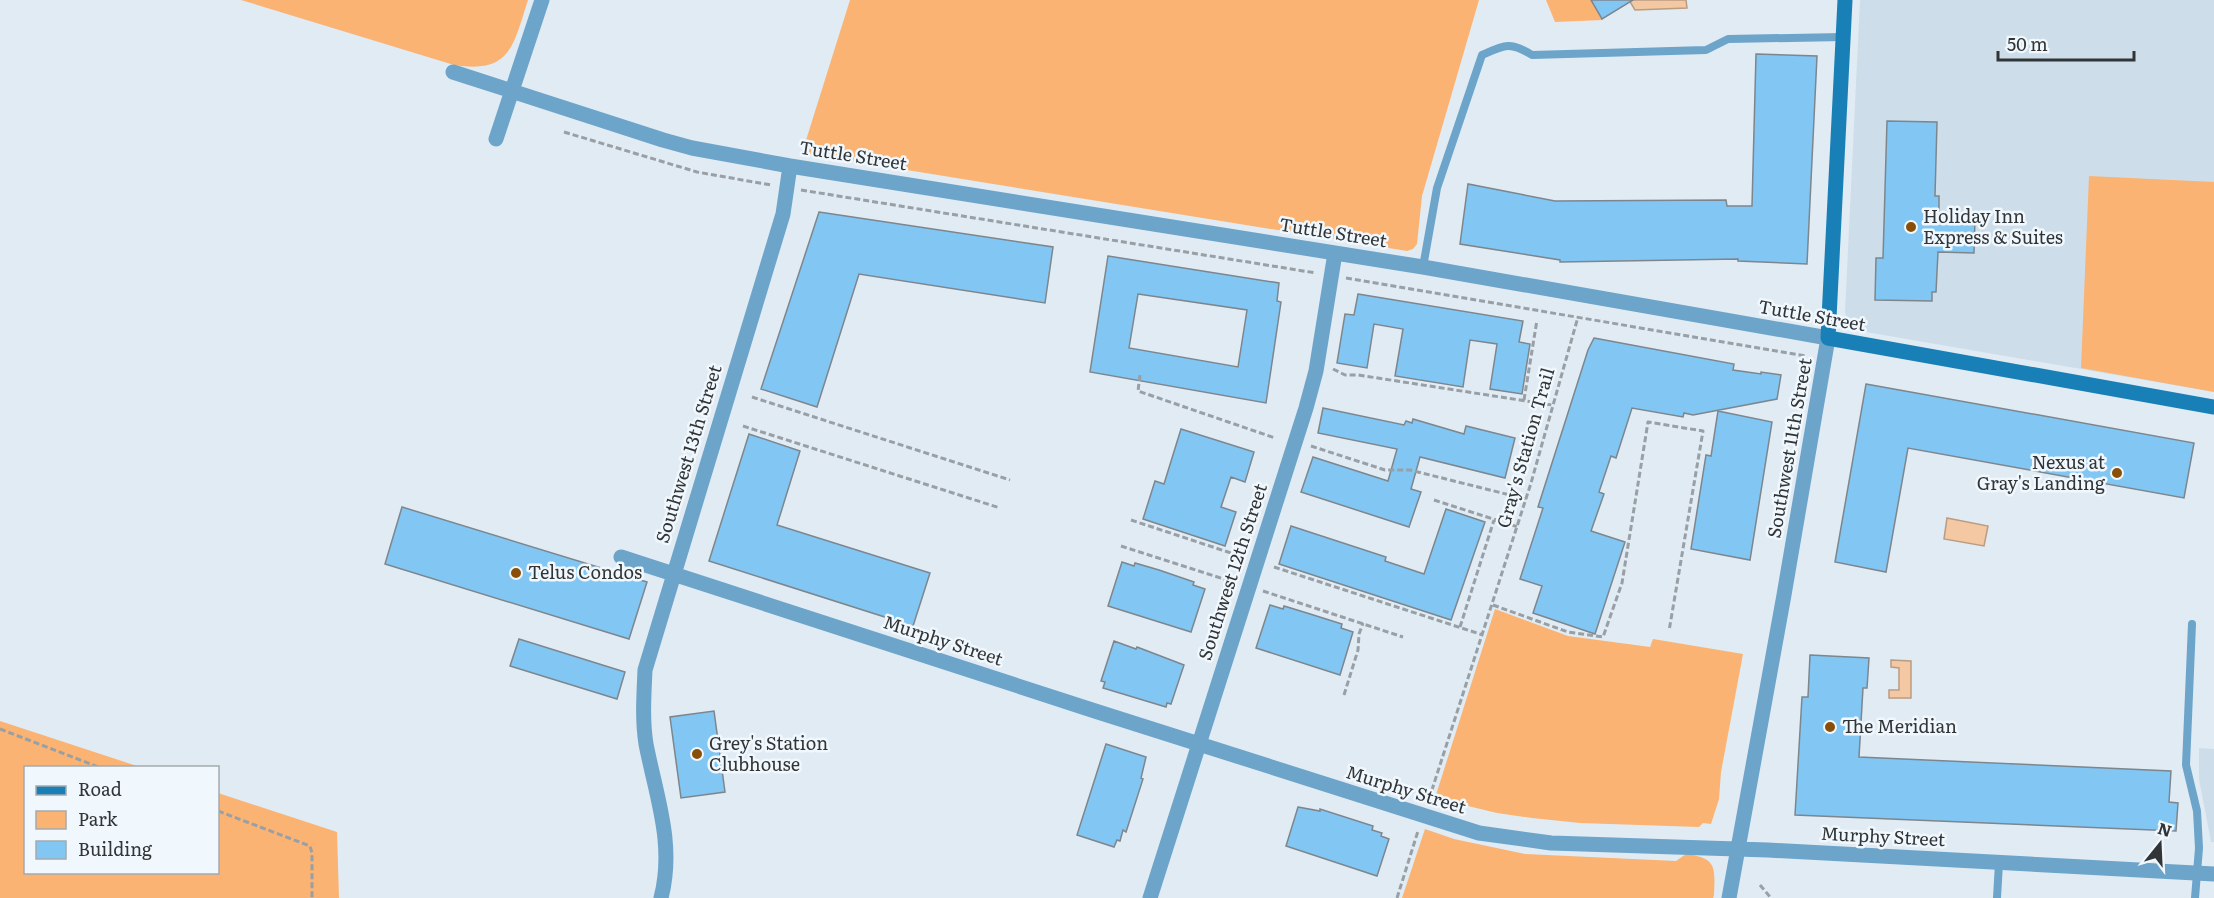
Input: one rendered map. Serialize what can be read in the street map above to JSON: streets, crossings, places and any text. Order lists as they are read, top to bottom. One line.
{"streets":{"street":["Tuttle Street","Southwest 11th Street","Southwest 13th Street","Southwest 12th Street","Murphy Street"],"path":["Gray's Station Trail"]},"crossings":[["Tuttle Street","Southwest 11th Street"],["Tuttle Street","Southwest 13th Street"],["Tuttle Street","Southwest 12th Street"],["Southwest 11th Street","Murphy Street"],["Southwest 13th Street","Murphy Street"],["Southwest 12th Street","Murphy Street"]],"places":["Holiday Inn Express & Suites","Nexus at Gray's Landing","Telus Condos","The Meridian","Grey's Station Clubhouse"],"legend":["Road","Park","Building"],"scale_bar":"50 m","north":"top"}
